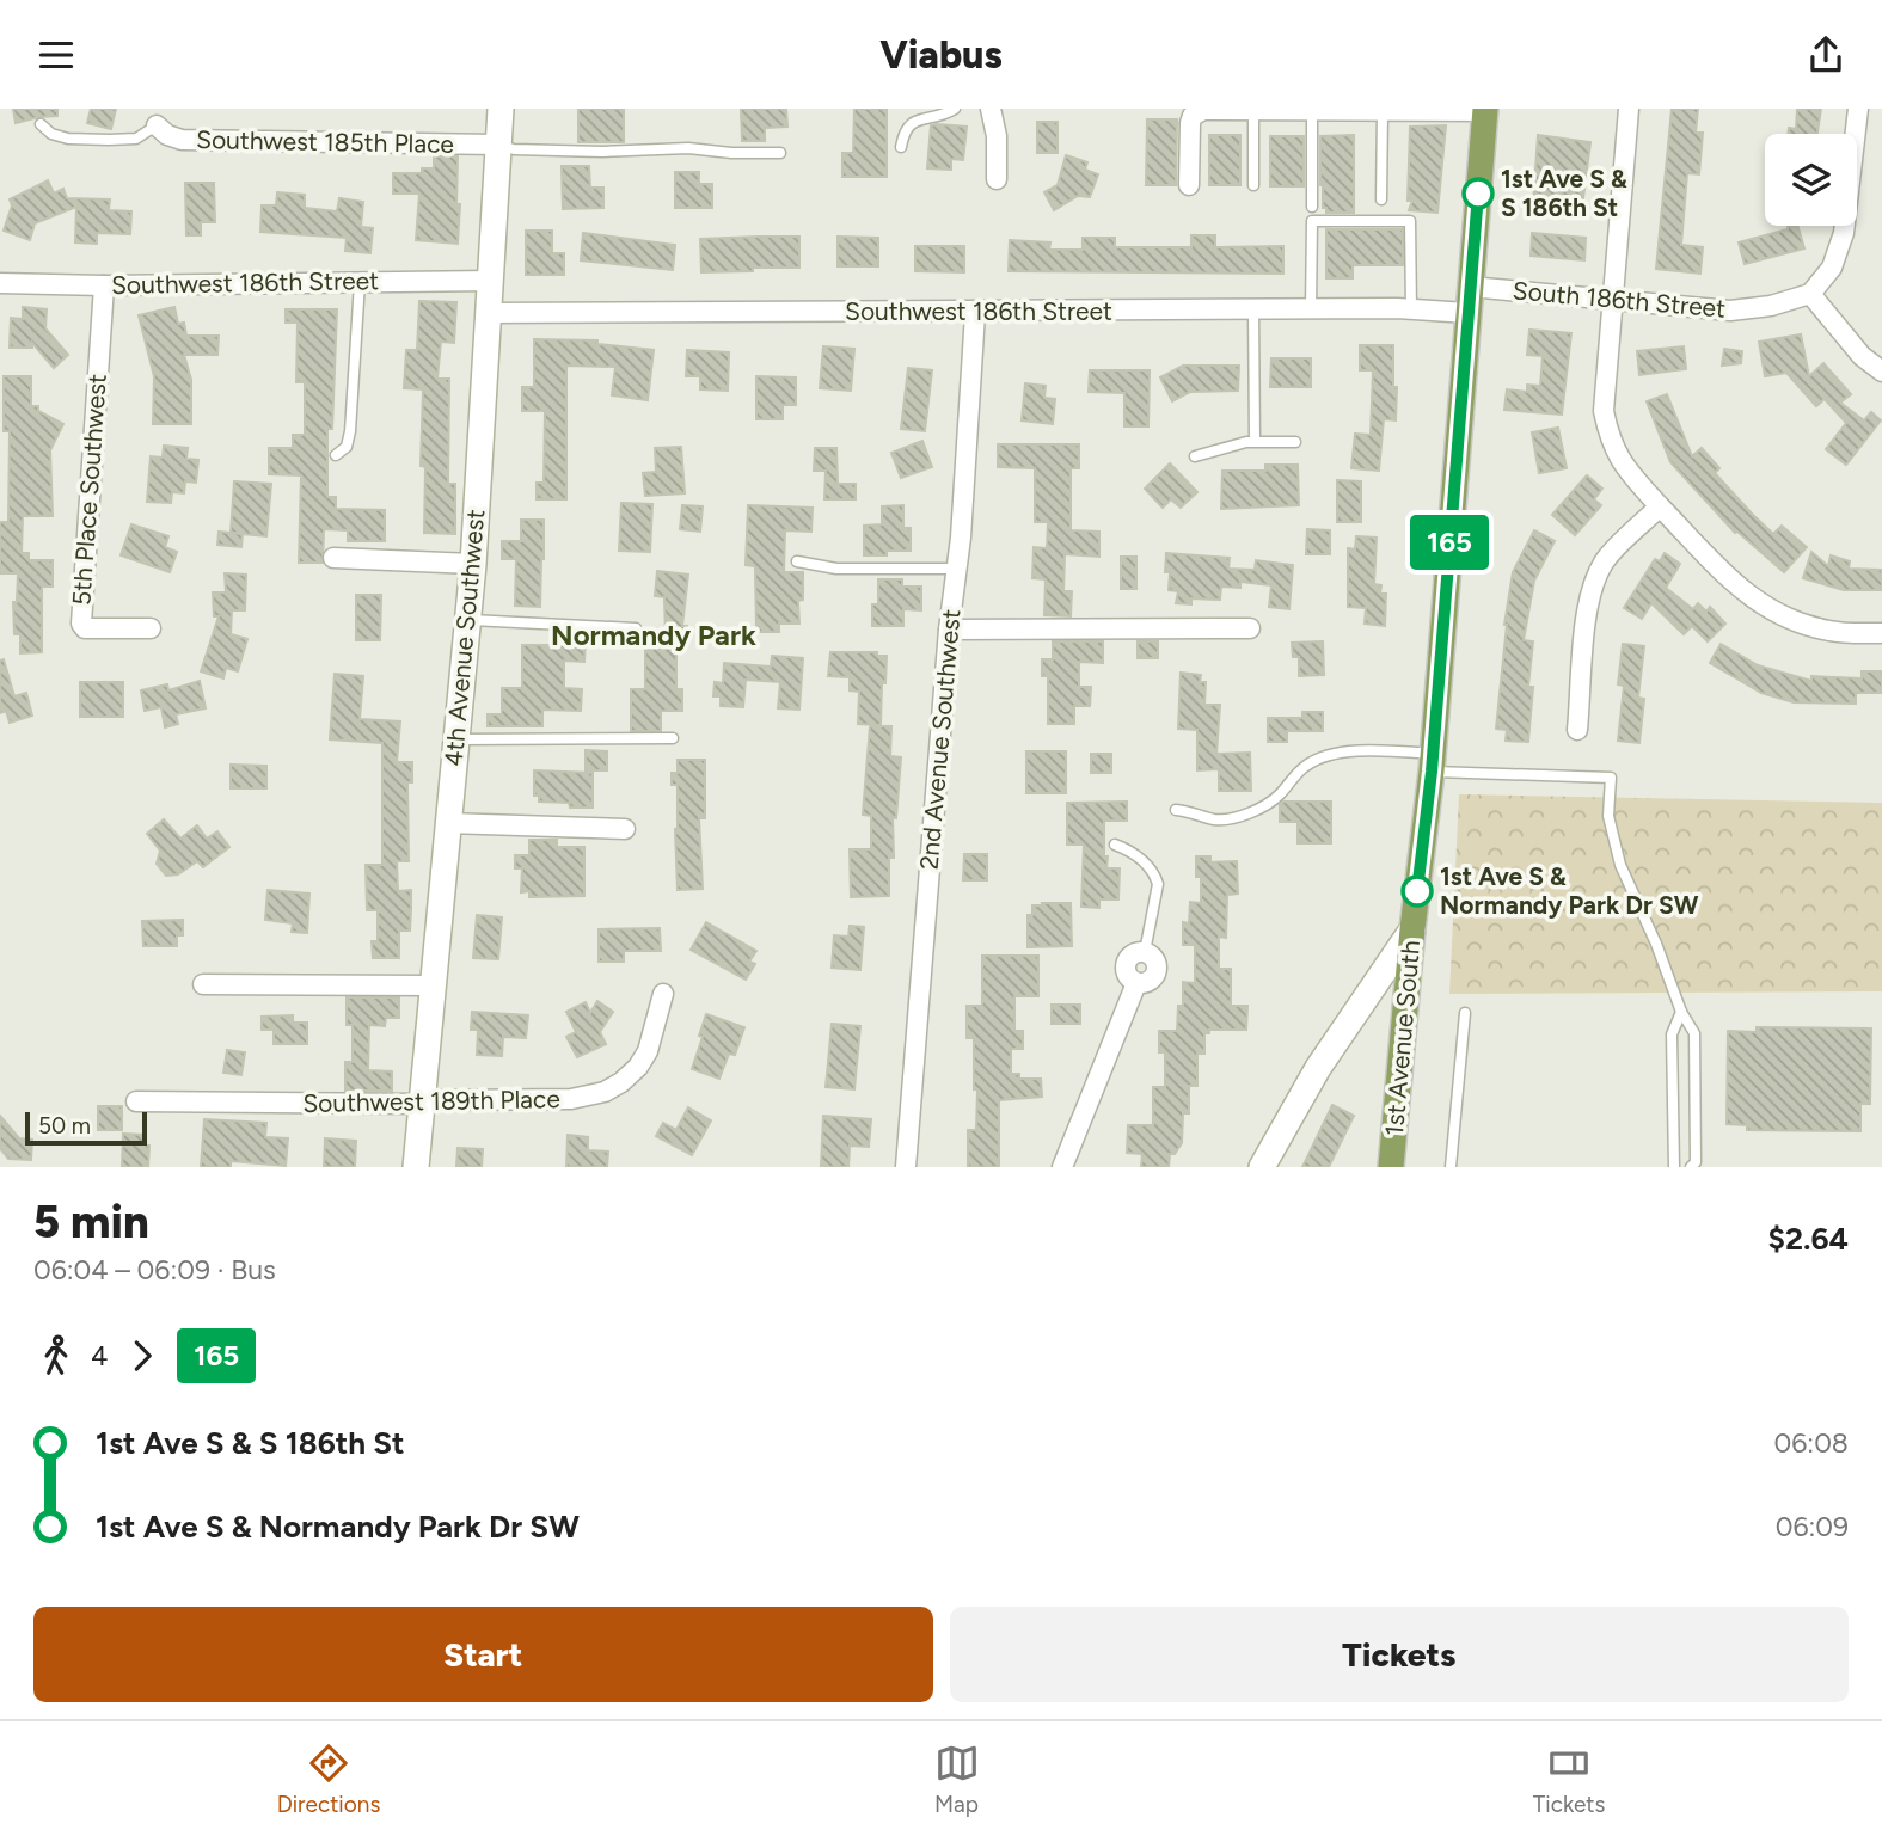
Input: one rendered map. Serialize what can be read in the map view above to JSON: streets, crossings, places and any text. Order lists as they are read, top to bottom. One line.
{"streets":{"main road":["1st Avenue South"],"street":["Southwest 185th Place","Southwest 186th Street","South 186th Street","5th Place Southwest","4th Avenue Southwest","2nd Avenue Southwest","Southwest 189th Place"]},"crossings":[["Southwest 185th Place","4th Avenue Southwest"],["Southwest 186th Street","5th Place Southwest"],["Southwest 186th Street","4th Avenue Southwest"],["Southwest 186th Street","2nd Avenue Southwest"],["Southwest 186th Street","1st Avenue South"],["South 186th Street","1st Avenue South"],["4th Avenue Southwest","Southwest 189th Place"]],"districts":["Normandy Park"],"places":["1st Ave S & S 186th St","1st Ave S & Normandy Park Dr SW"],"lines":["bus line 165"],"scale_bar":"50 m","page":{"header":"Viabus","on_map":"165","scale":"50 m","heading":["5 min","06:04 – 06:09 · Bus","$2.64"],"legs":["4","165"],"list":[{"name":"1st Ave S & S 186th St","value":"06:08"},{"name":"1st Ave S & Normandy Park Dr SW","value":"06:09"}],"buttons":["Start","Tickets"],"tabs":["Directions","Map","Tickets"]}}
